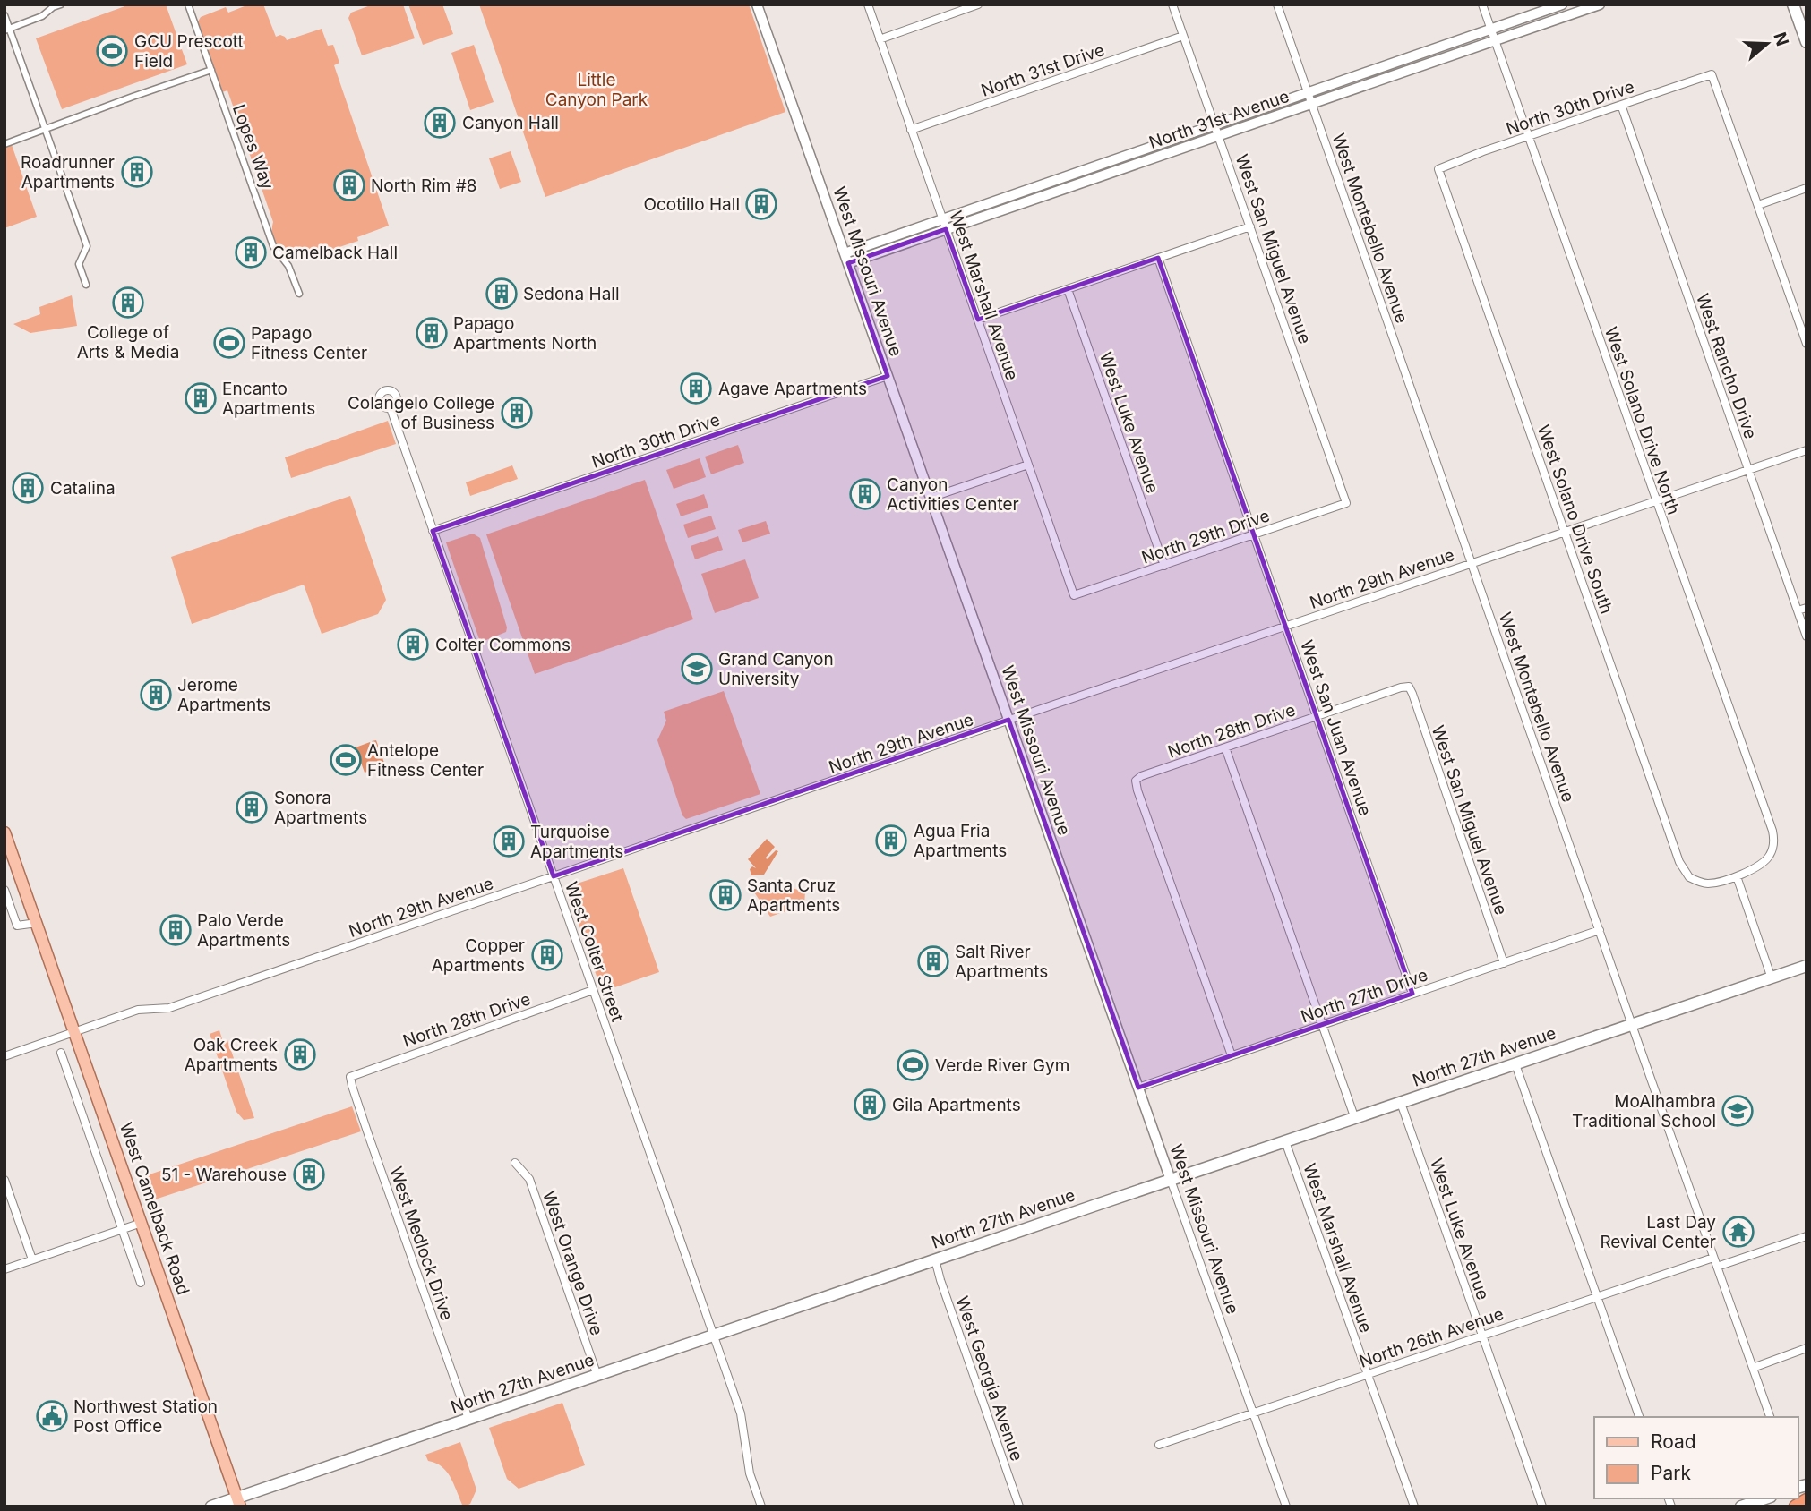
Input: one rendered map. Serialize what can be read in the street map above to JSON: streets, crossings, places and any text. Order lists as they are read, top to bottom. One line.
{"streets":{"main road":["North 27th Avenue","West Camelback Road"],"street":["North 31st Drive","North 30th Drive","North 31st Avenue","Lopes Way","West Montebello Avenue","West San Miguel Avenue","West Missouri Avenue","West Marshall Avenue","West Rancho Drive","West Solano Drive North","West Luke Avenue","West Solano Drive South","North 29th Drive","North 29th Avenue","West San Juan Avenue","North 28th Drive","West Colter Street","North 27th Drive","West Medlock Drive","West Orange Drive","North 26th Avenue","West Georgia Avenue"]},"crossings":[["North 31st Drive","West San Miguel Avenue"],["North 31st Drive","West Marshall Avenue"],["North 30th Drive","West Missouri Avenue"],["North 30th Drive","West Rancho Drive"],["North 30th Drive","West Solano Drive North"],["North 30th Drive","West Solano Drive South"],["North 30th Drive","West Colter Street"],["North 31st Avenue","West Montebello Avenue"],["North 31st Avenue","West San Miguel Avenue"],["North 31st Avenue","West Missouri Avenue"],["North 31st Avenue","West Marshall Avenue"],["North 31st Avenue","West Solano Drive North"],["West Montebello Avenue","North 29th Avenue"],["West Montebello Avenue","North 27th Drive"],["West Montebello Avenue","North 27th Avenue"],["West Montebello Avenue","North 26th Avenue"],["West San Miguel Avenue","North 29th Drive"],["West San Miguel Avenue","North 28th Drive"],["West San Miguel Avenue","North 27th Drive"],["West Missouri Avenue","North 29th Avenue"],["West Missouri Avenue","North 27th Drive"],["West Missouri Avenue","North 27th Avenue"],["West Missouri Avenue","North 26th Avenue"],["West Marshall Avenue","North 29th Drive"],["West Marshall Avenue","North 27th Avenue"],["West Marshall Avenue","North 26th Avenue"],["West Rancho Drive","North 29th Avenue"],["West Solano Drive North","West Solano Drive South"],["West Solano Drive North","North 29th Avenue"],["West Luke Avenue","North 29th Drive"],["West Luke Avenue","North 27th Avenue"],["West Luke Avenue","North 26th Avenue"],["West Solano Drive South","North 29th Avenue"],["North 29th Drive","West San Juan Avenue"],["North 29th Avenue","West San Juan Avenue"],["North 29th Avenue","West Colter Street"],["North 29th Avenue","West Camelback Road"],["West San Juan Avenue","North 28th Drive"],["West San Juan Avenue","North 27th Drive"],["North 28th Drive","West Colter Street"],["North 28th Drive","North 27th Drive"],["North 28th Drive","West Medlock Drive"],["West Colter Street","North 27th Avenue"],["North 27th Avenue","West Camelback Road"],["North 27th Avenue","West Medlock Drive"],["North 27th Avenue","West Orange Drive"],["North 27th Avenue","West Georgia Avenue"]],"parks":["Little Canyon Park"],"places":{"sports":["GCU Prescott Field","Papago Fitness Center","Antelope Fitness Center","Verde River Gym"],"building":["Canyon Hall","Roadrunner Apartments","North Rim #8","Ocotillo Hall","Camelback Hall","Sedona Hall","College of Arts & Media","Papago Apartments North","Agave Apartments","Encanto Apartments","Colangelo College of Business","Catalina","Canyon Activities Center","Colter Commons","Jerome Apartments","Sonora Apartments","Agua Fria Apartments","Turquoise Apartments","Santa Cruz Apartments","Palo Verde Apartments","Copper Apartments","Salt River Apartments","Oak Creek Apartments","Gila Apartments","51 - Warehouse"],"school or university":["Grand Canyon University","MoAlhambra Traditional School"],"temple":["Last Day Revival Center"],"public building":["Northwest Station Post Office"]},"legend":["Road","Park"],"north":"right"}
